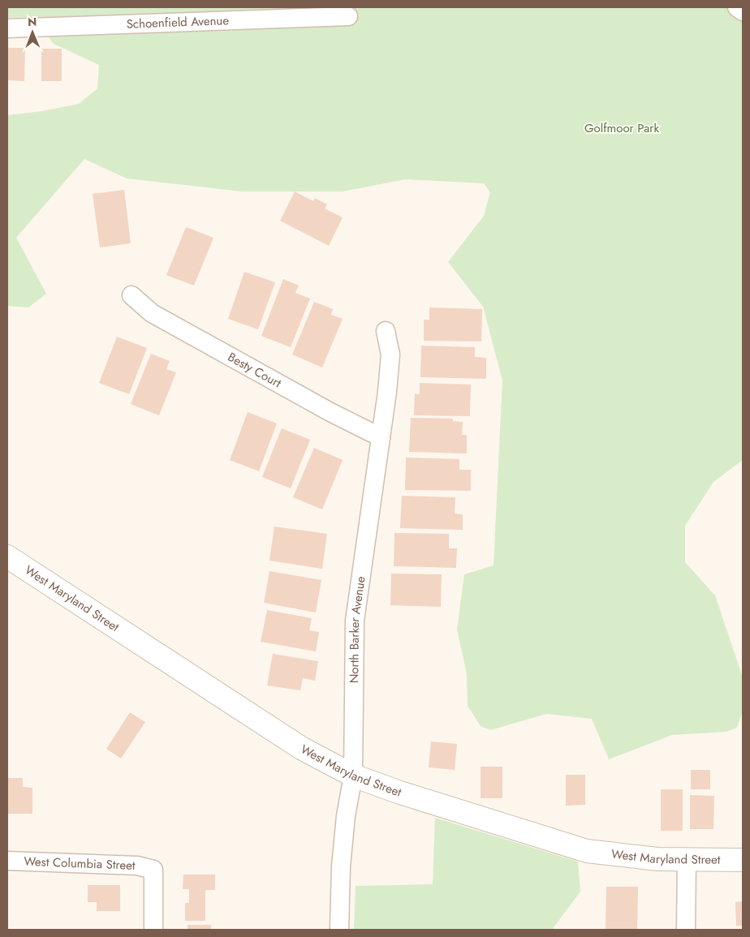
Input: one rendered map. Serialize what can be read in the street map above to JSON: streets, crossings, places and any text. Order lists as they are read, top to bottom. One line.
{"streets":{"street":["Schoenfield Avenue","Besty Court","West Maryland Street","North Barker Avenue","West Columbia Street"]},"crossings":[["Besty Court","North Barker Avenue"],["West Maryland Street","North Barker Avenue"]],"parks":["Golfmoor Park"],"north":"top"}
